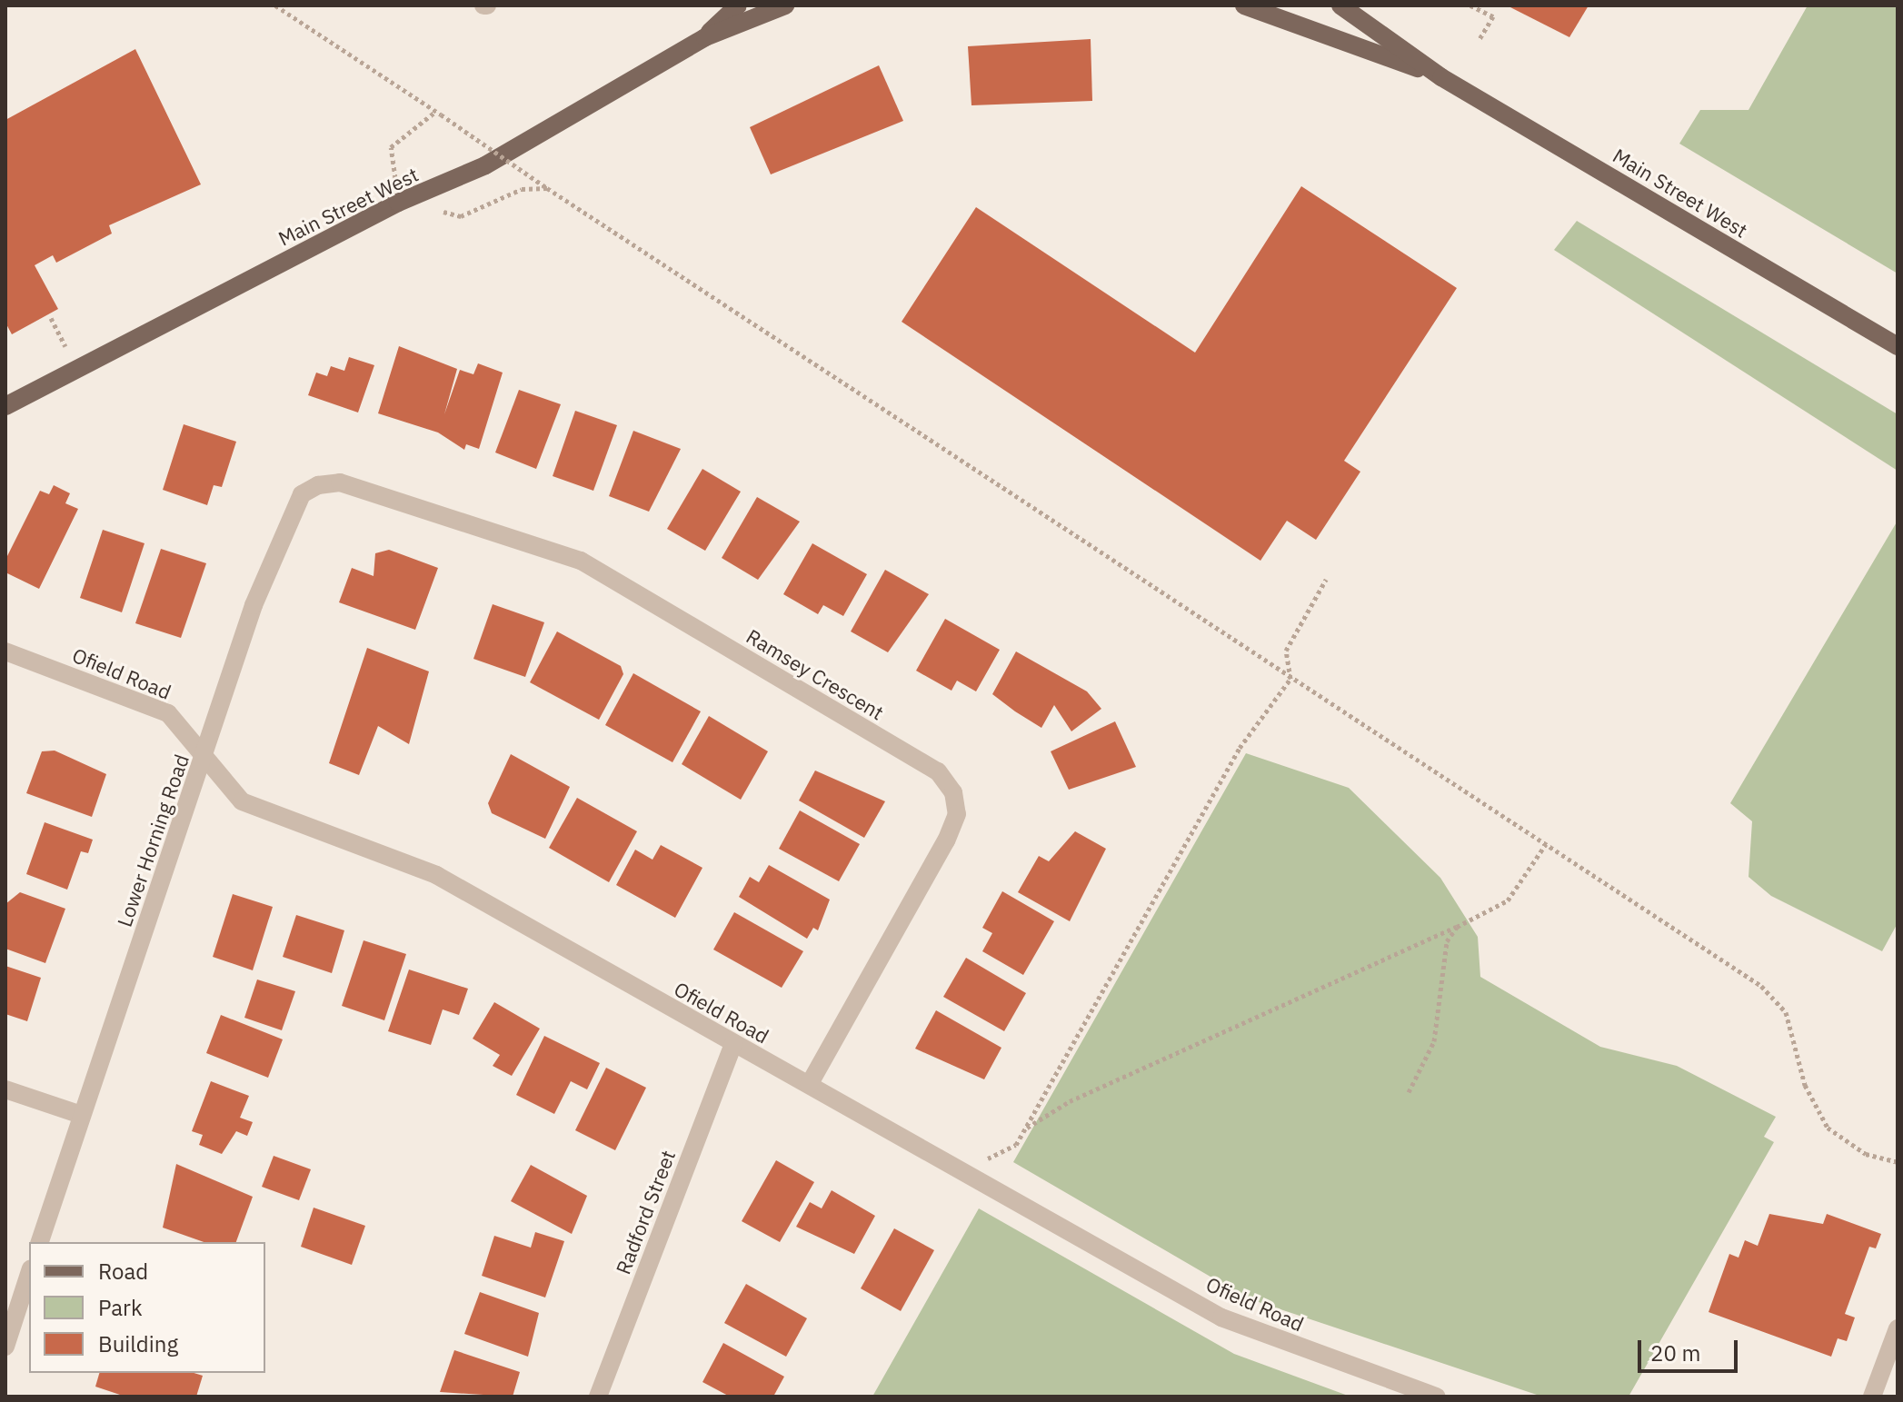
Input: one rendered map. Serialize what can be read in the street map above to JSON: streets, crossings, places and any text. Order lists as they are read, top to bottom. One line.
{"streets":{"main road":["Main Street West"],"street":["Ofield Road","Ramsey Crescent","Lower Horning Road","Radford Street"]},"crossings":[["Ofield Road","Ramsey Crescent"],["Ofield Road","Lower Horning Road"],["Ofield Road","Radford Street"],["Ramsey Crescent","Lower Horning Road"]],"legend":["Road","Park","Building"],"scale_bar":"20 m"}
